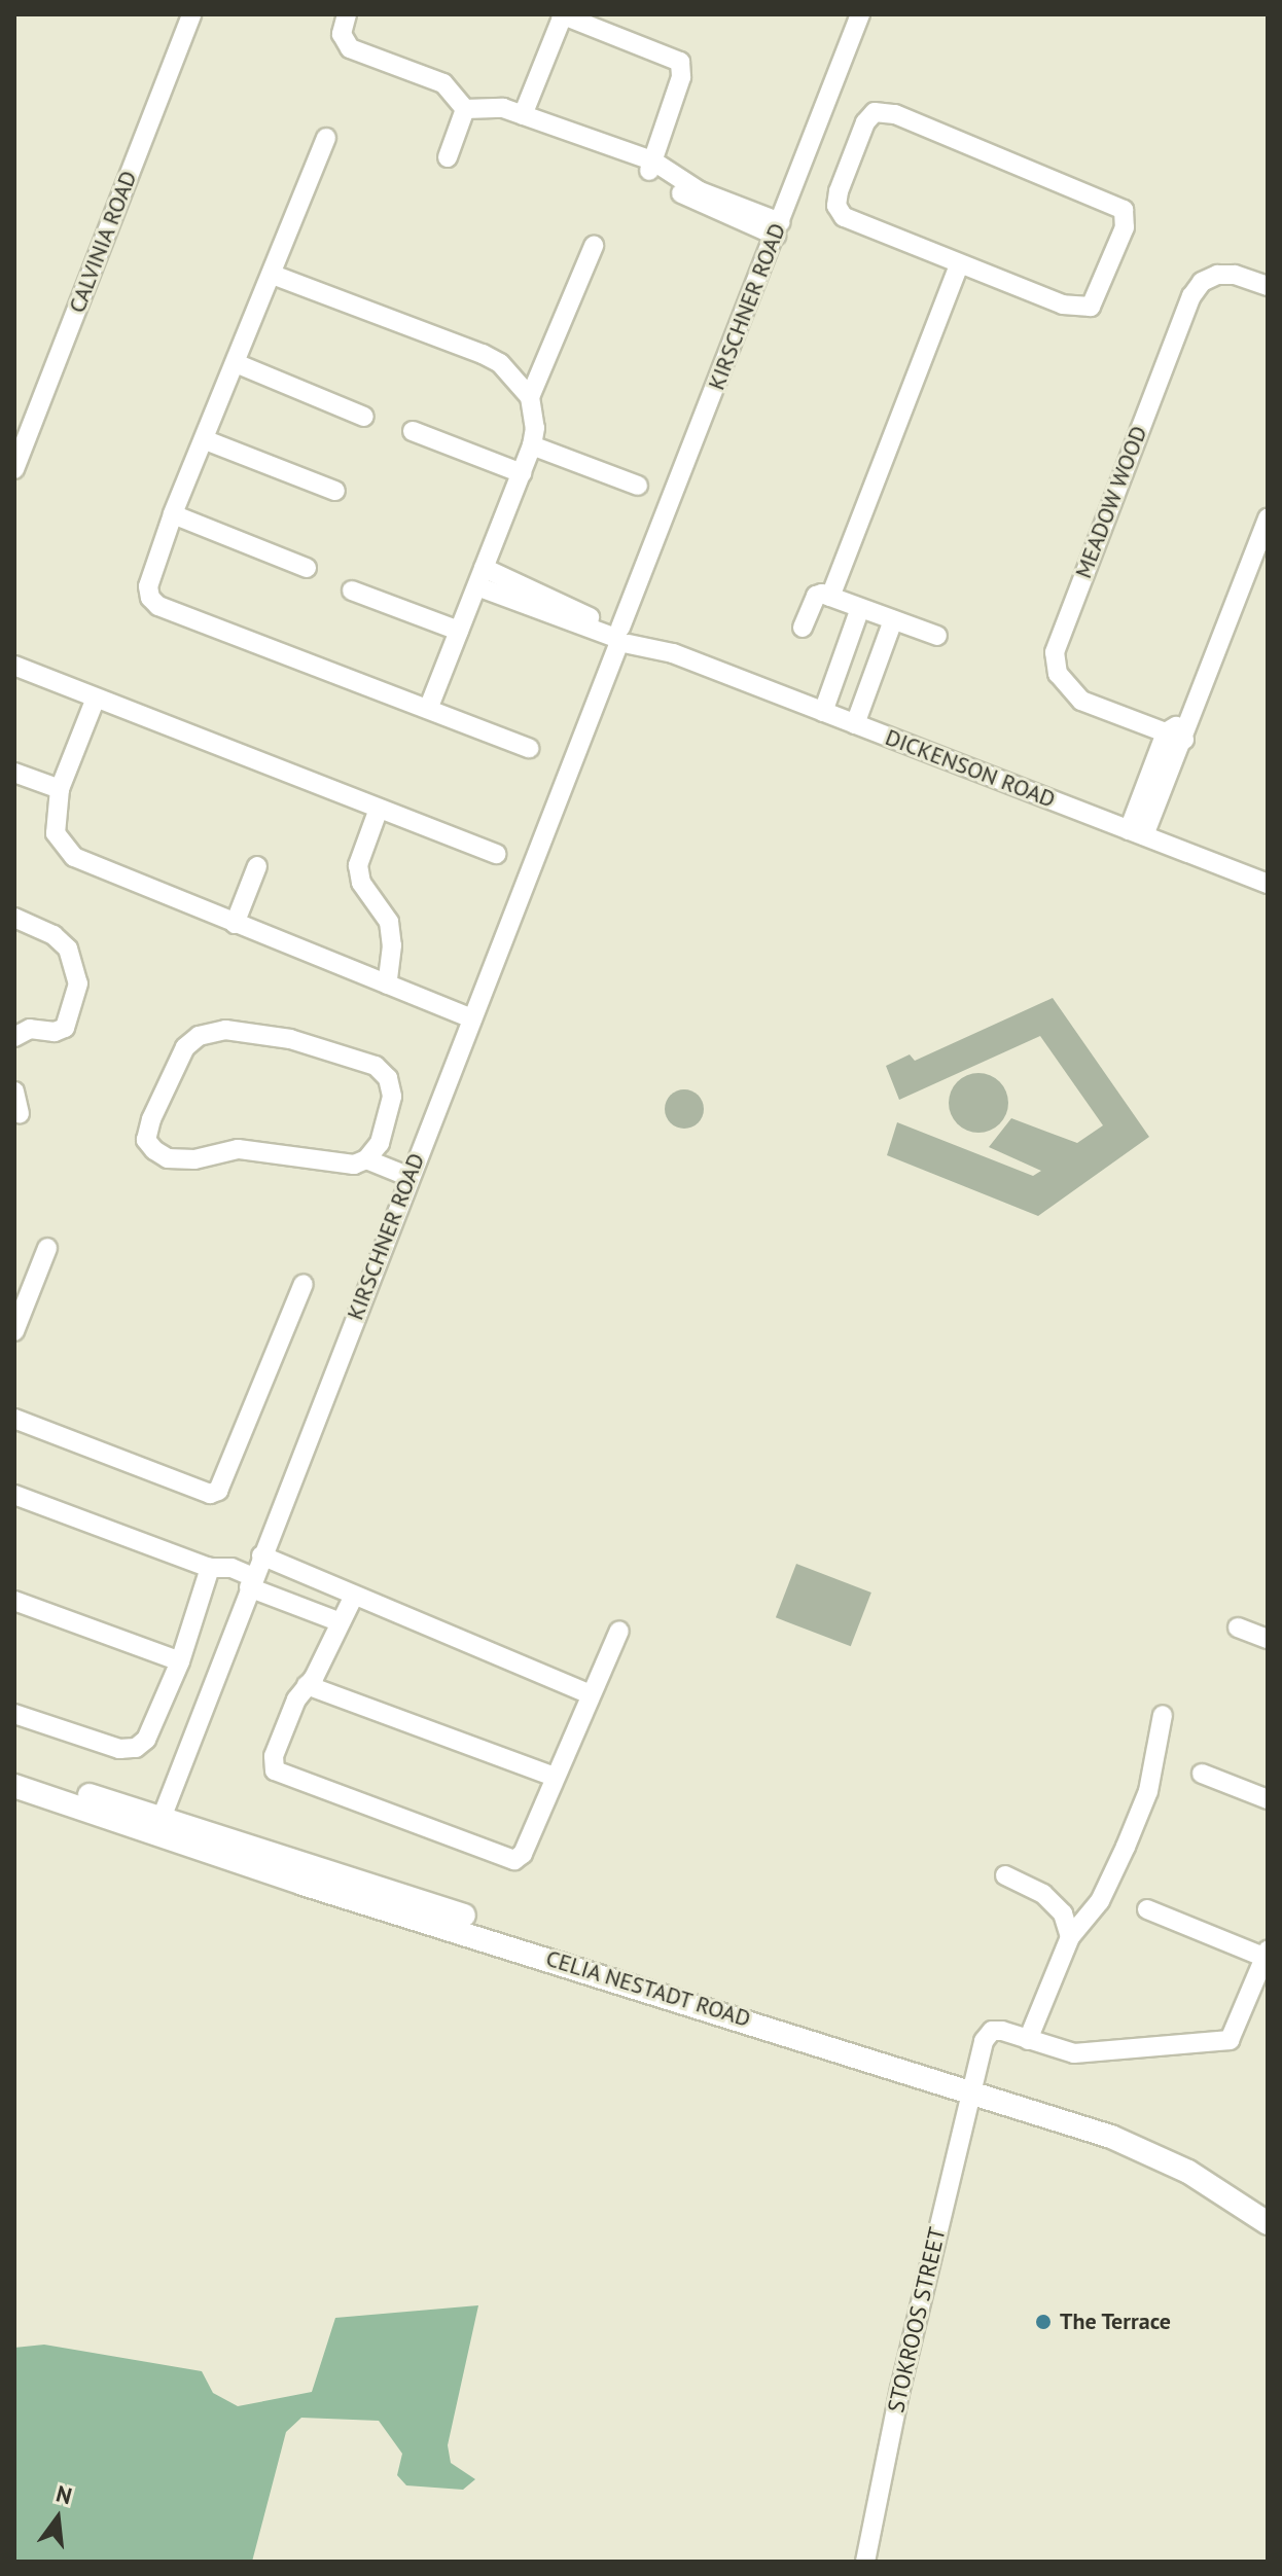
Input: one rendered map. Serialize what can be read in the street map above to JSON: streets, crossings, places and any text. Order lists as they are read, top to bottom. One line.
{"streets":{"street":["CALVINIA ROAD","KIRSCHNER ROAD","MEADOW WOOD","DICKENSON ROAD","CELIA NESTADT ROAD","STOKROOS STREET"]},"crossings":[["KIRSCHNER ROAD","DICKENSON ROAD"],["KIRSCHNER ROAD","CELIA NESTADT ROAD"],["CELIA NESTADT ROAD","STOKROOS STREET"]],"places":["The Terrace"],"north":"top"}
